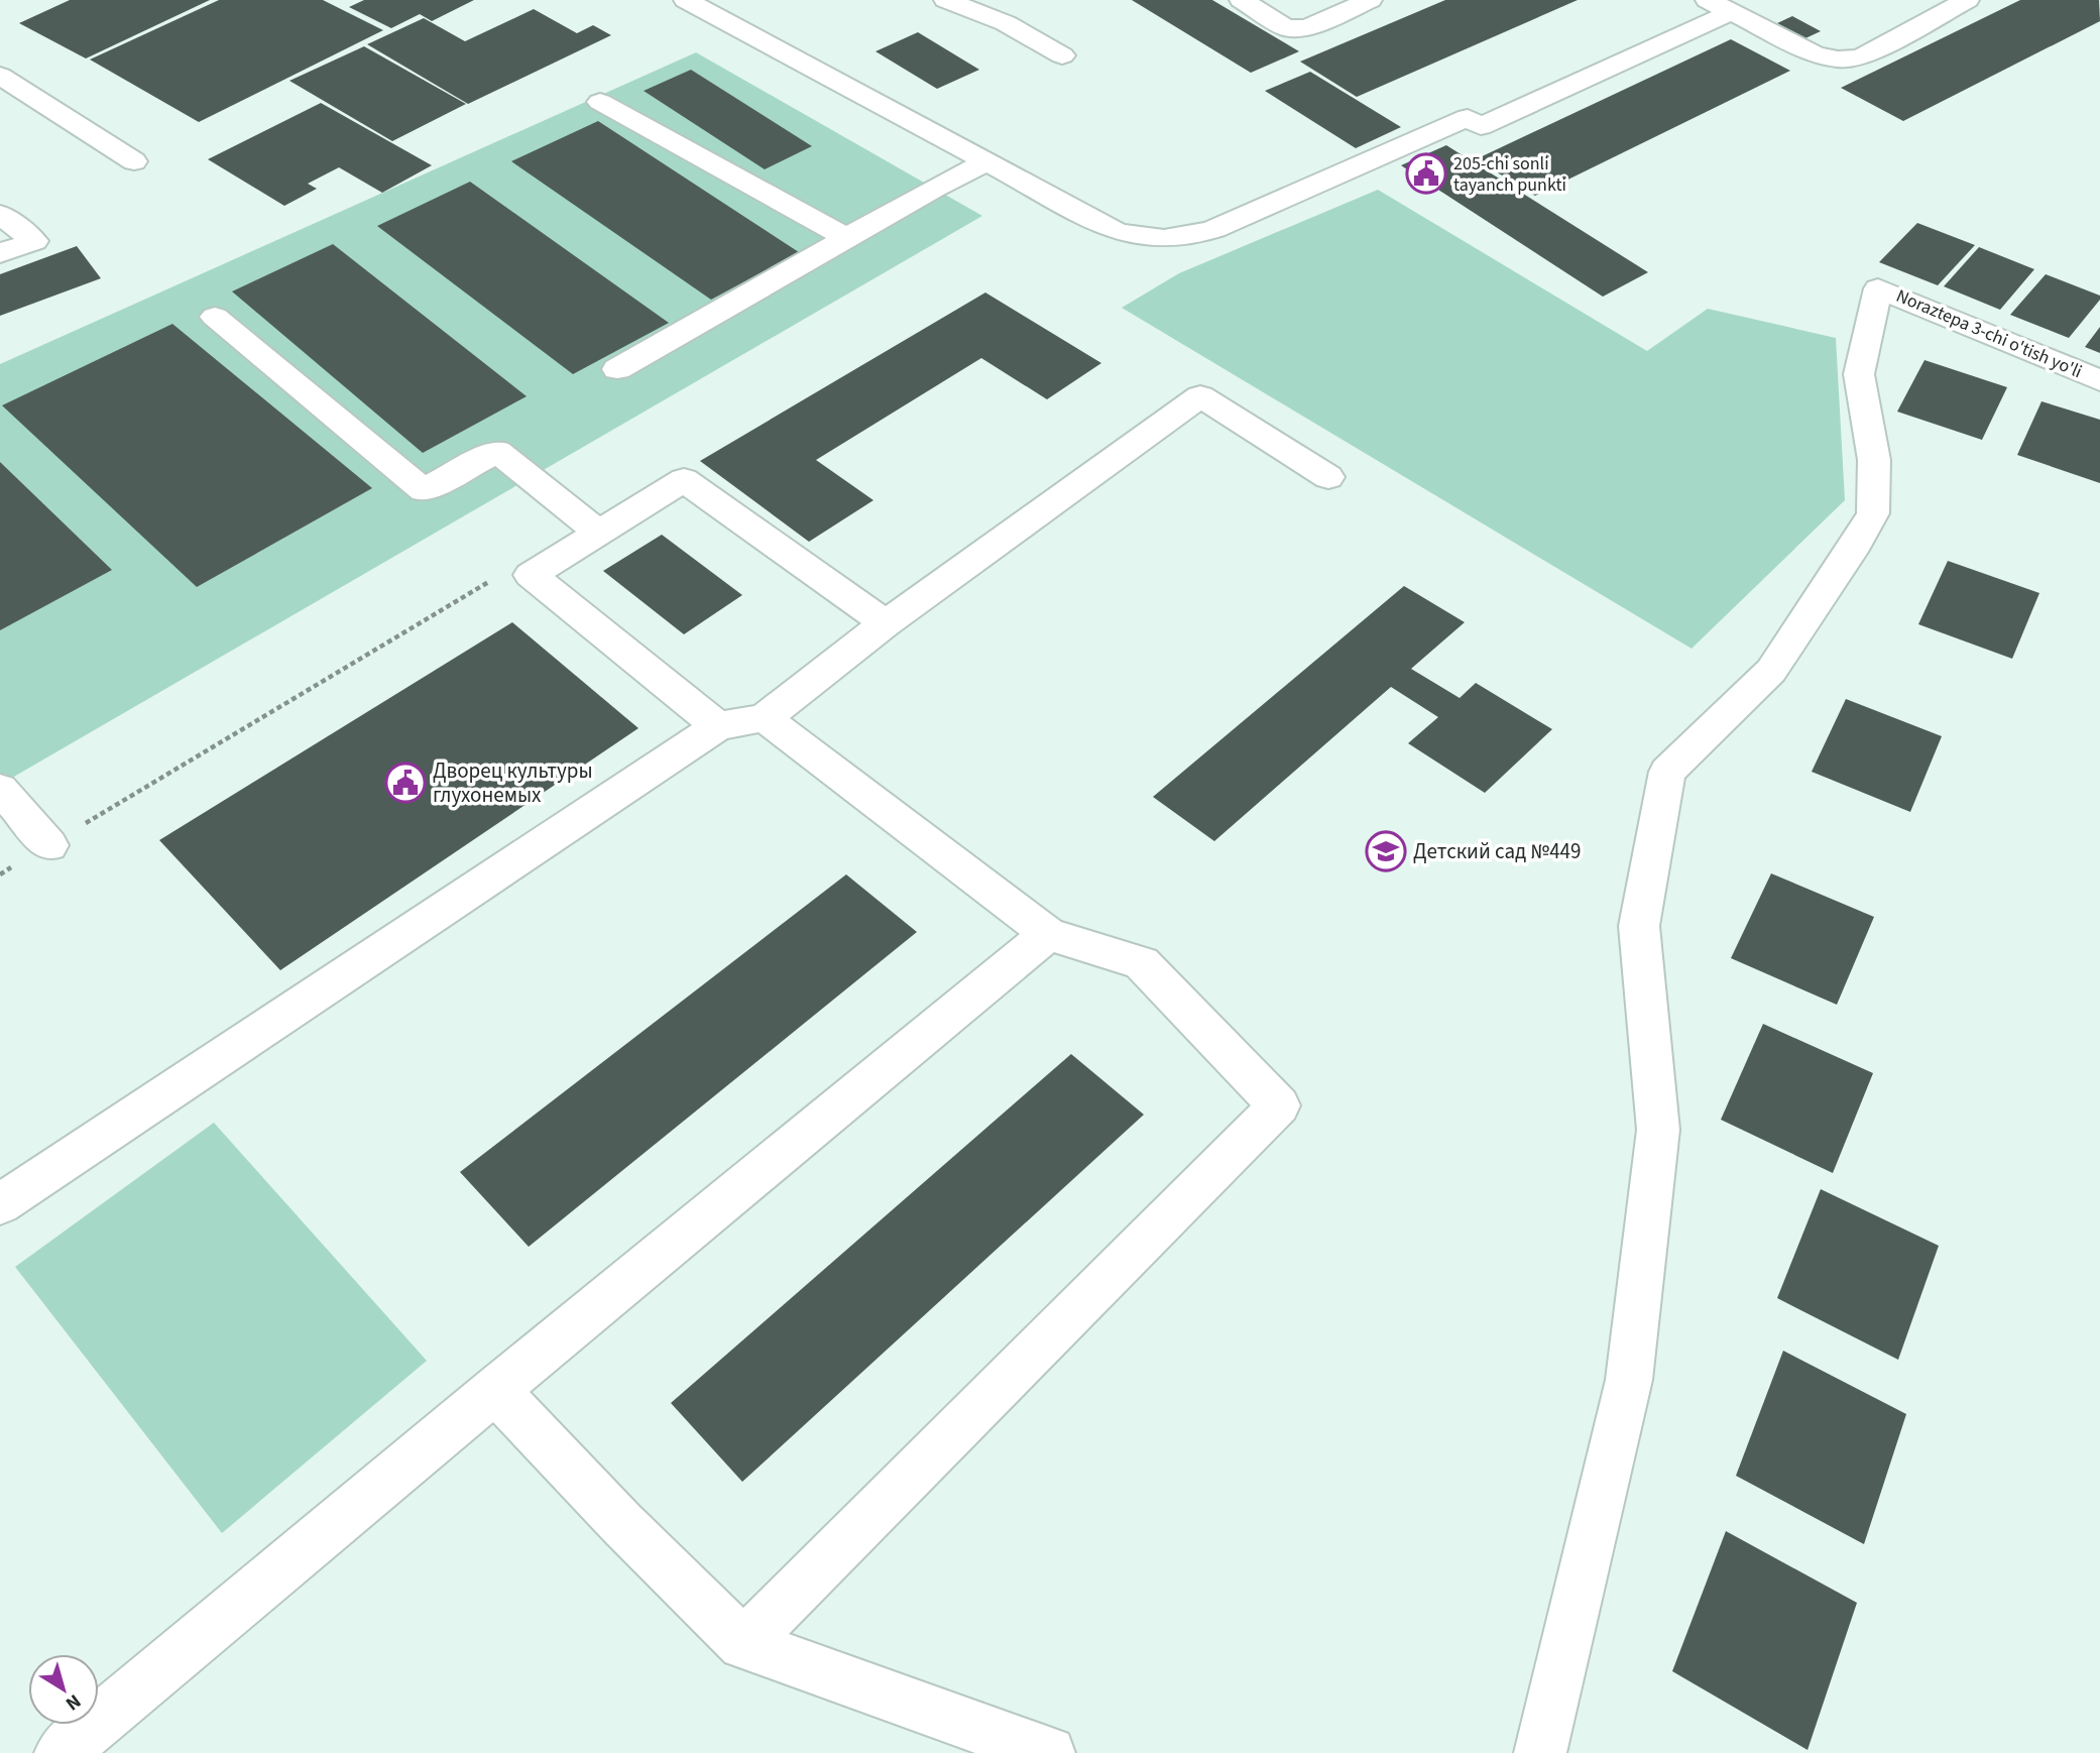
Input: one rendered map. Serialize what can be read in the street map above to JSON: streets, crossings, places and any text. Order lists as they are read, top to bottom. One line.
{"streets":{"street":["Noraztepa 3-chi o'tish yo'li"]},"places":{"public building":["205-chi sonli tayanch punkti","Дворец культуры глухонемых"],"school or university":["Детский сад №449"]},"north":"bottom right"}
